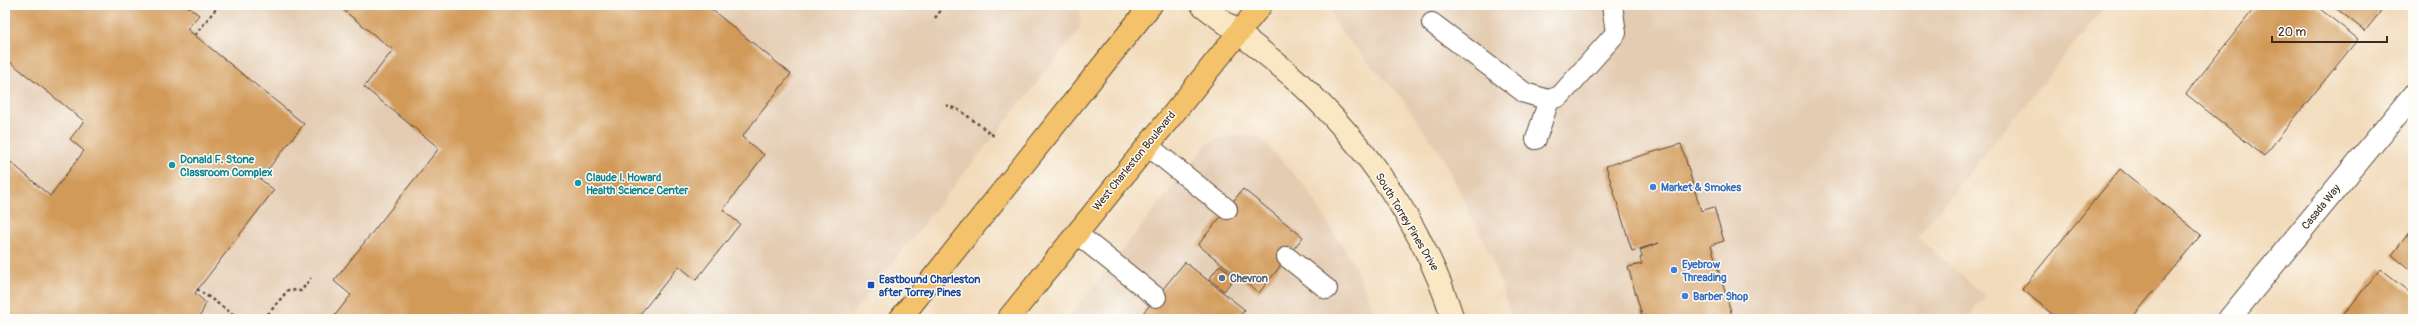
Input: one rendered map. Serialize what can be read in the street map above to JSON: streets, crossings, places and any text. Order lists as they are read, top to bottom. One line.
{"streets":{"main road":["West Charleston Boulevard","South Torrey Pines Drive"],"street":["Casada Way"]},"crossings":[["West Charleston Boulevard","South Torrey Pines Drive"]],"places":{"other":["Donald F. Stone Classroom Complex","Claude I. Howard Health Science Center","Market & Smokes","Eyebrow Threading","Chevron","Barber Shop"],"transit":["Eastbound Charleston after Torrey Pines"]},"scale_bar":"20 m"}
